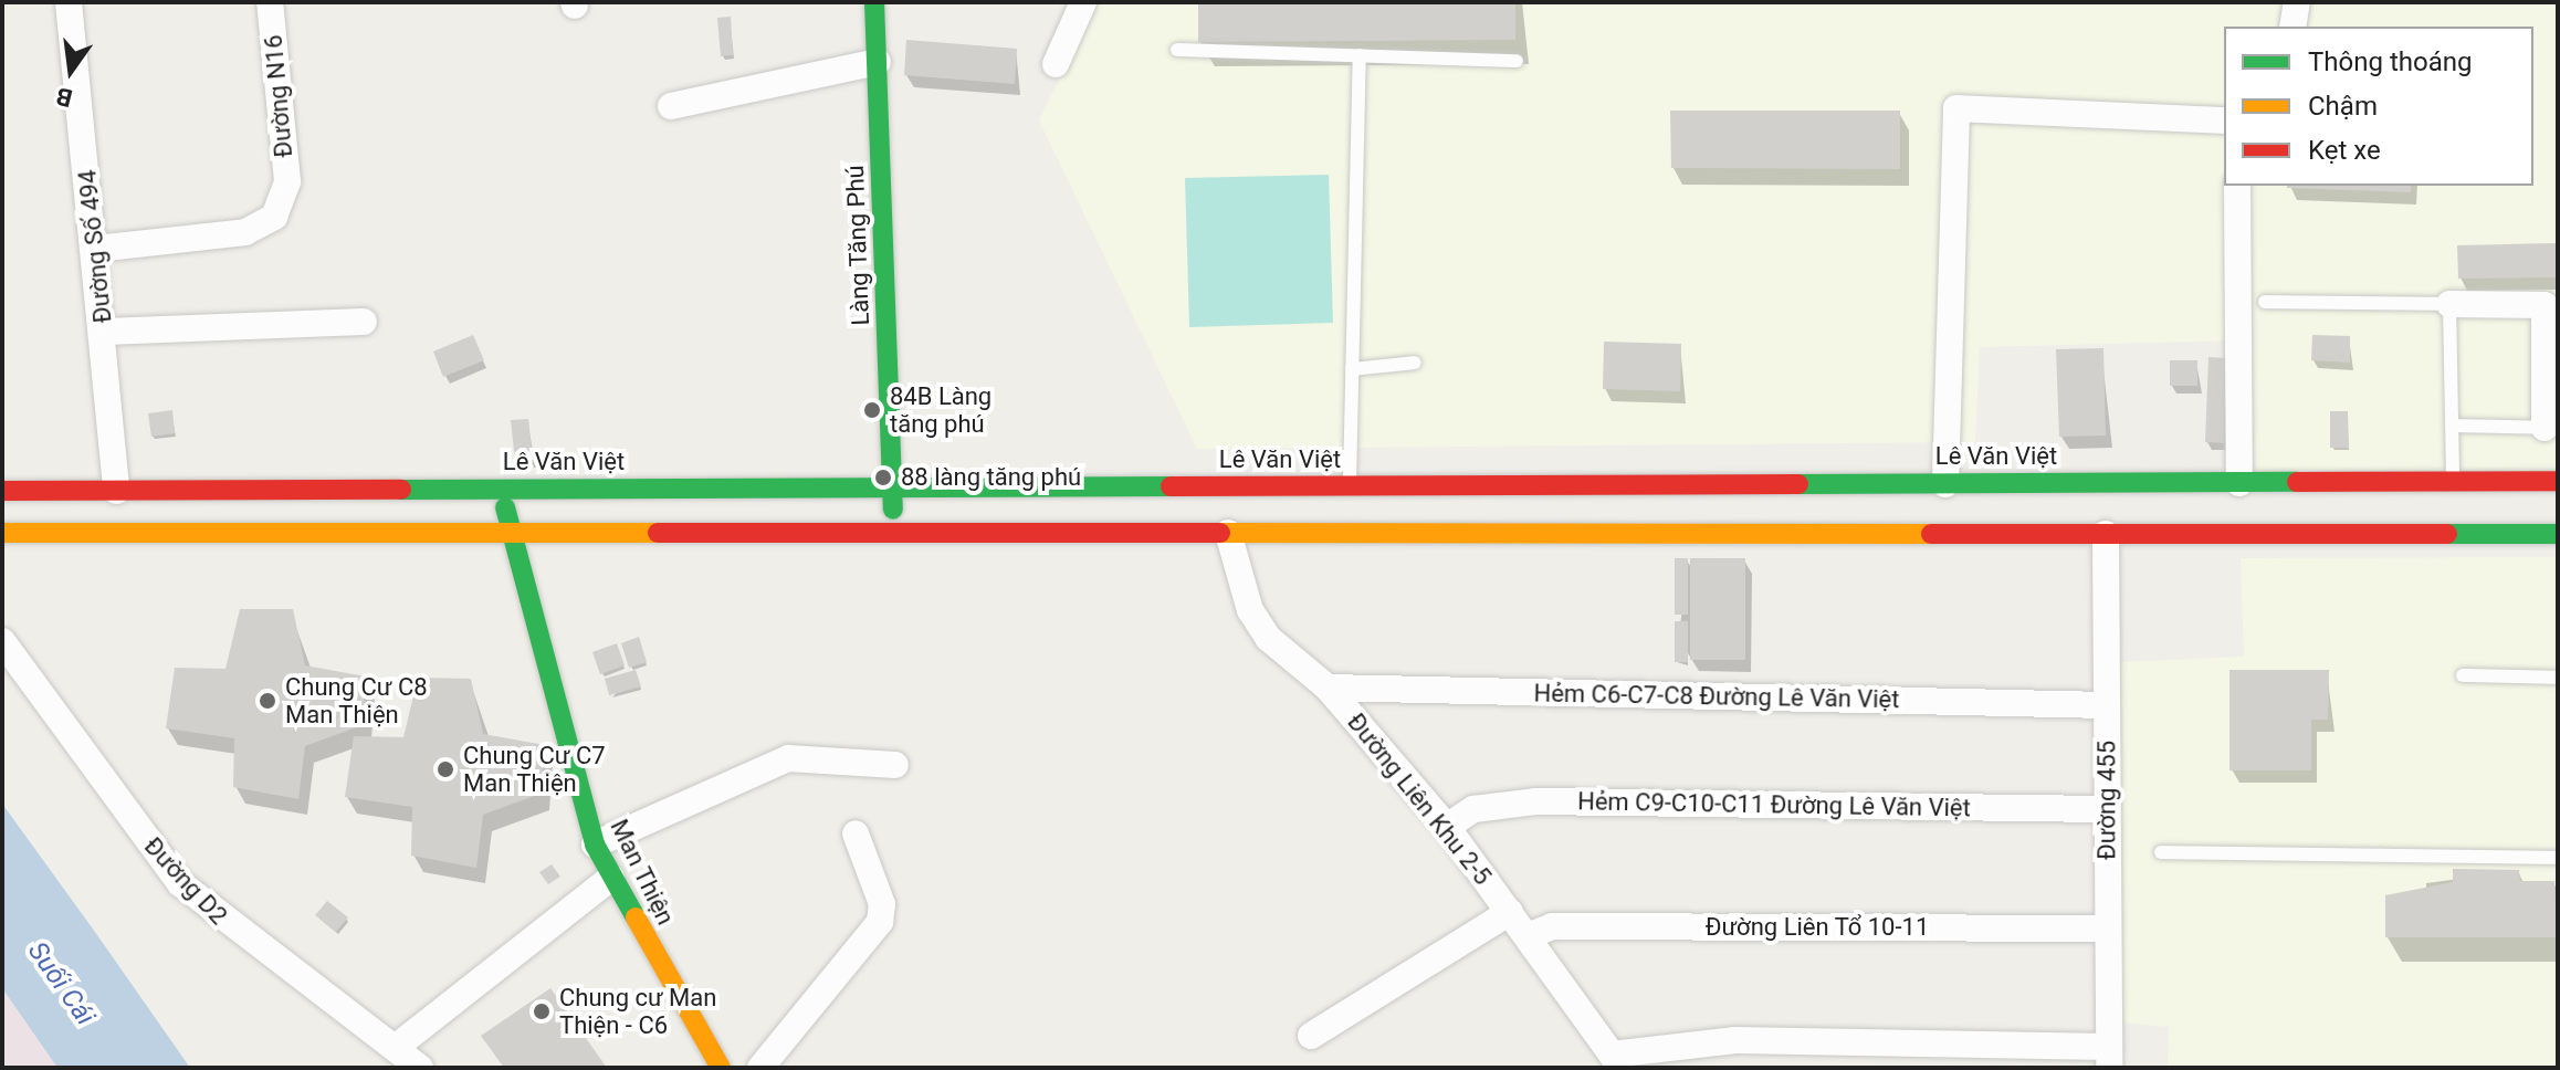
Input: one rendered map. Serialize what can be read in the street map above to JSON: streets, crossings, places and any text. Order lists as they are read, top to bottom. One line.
{"streets":{"main road":["Làng Tăng Phú","Lê Văn Việt","Man Thiện"],"street":["Đường N16","Đường Số 494","Hẻm C6-C7-C8 Đường Lê Văn Việt","Đường Liên Khu 2-5","Đường 455","Hẻm C9-C10-C11 Đường Lê Văn Việt","Đường D2","Đường Liên Tổ 10-11"]},"crossings":[["Đường N16","Đường Số 494"],["Làng Tăng Phú","Lê Văn Việt"],["Đường Số 494","Lê Văn Việt"],["Lê Văn Việt","Đường Liên Khu 2-5"],["Lê Văn Việt","Đường 455"],["Lê Văn Việt","Man Thiện"],["Hẻm C6-C7-C8 Đường Lê Văn Việt","Đường Liên Khu 2-5"],["Hẻm C6-C7-C8 Đường Lê Văn Việt","Đường 455"],["Đường Liên Khu 2-5","Hẻm C9-C10-C11 Đường Lê Văn Việt"],["Đường Liên Khu 2-5","Đường Liên Tổ 10-11"],["Đường 455","Hẻm C9-C10-C11 Đường Lê Văn Việt"],["Đường 455","Đường Liên Tổ 10-11"]],"water":["Suối Cái"],"places":["84B Làng tăng phú","88 làng tăng phú","Chung Cư C8 Man Thiện","Chung Cư C7 Man Thiện","Chung cư Man Thiện - C6"],"legend":["Thông thoáng","Chậm","Kẹt xe"],"north":"bottom"}
